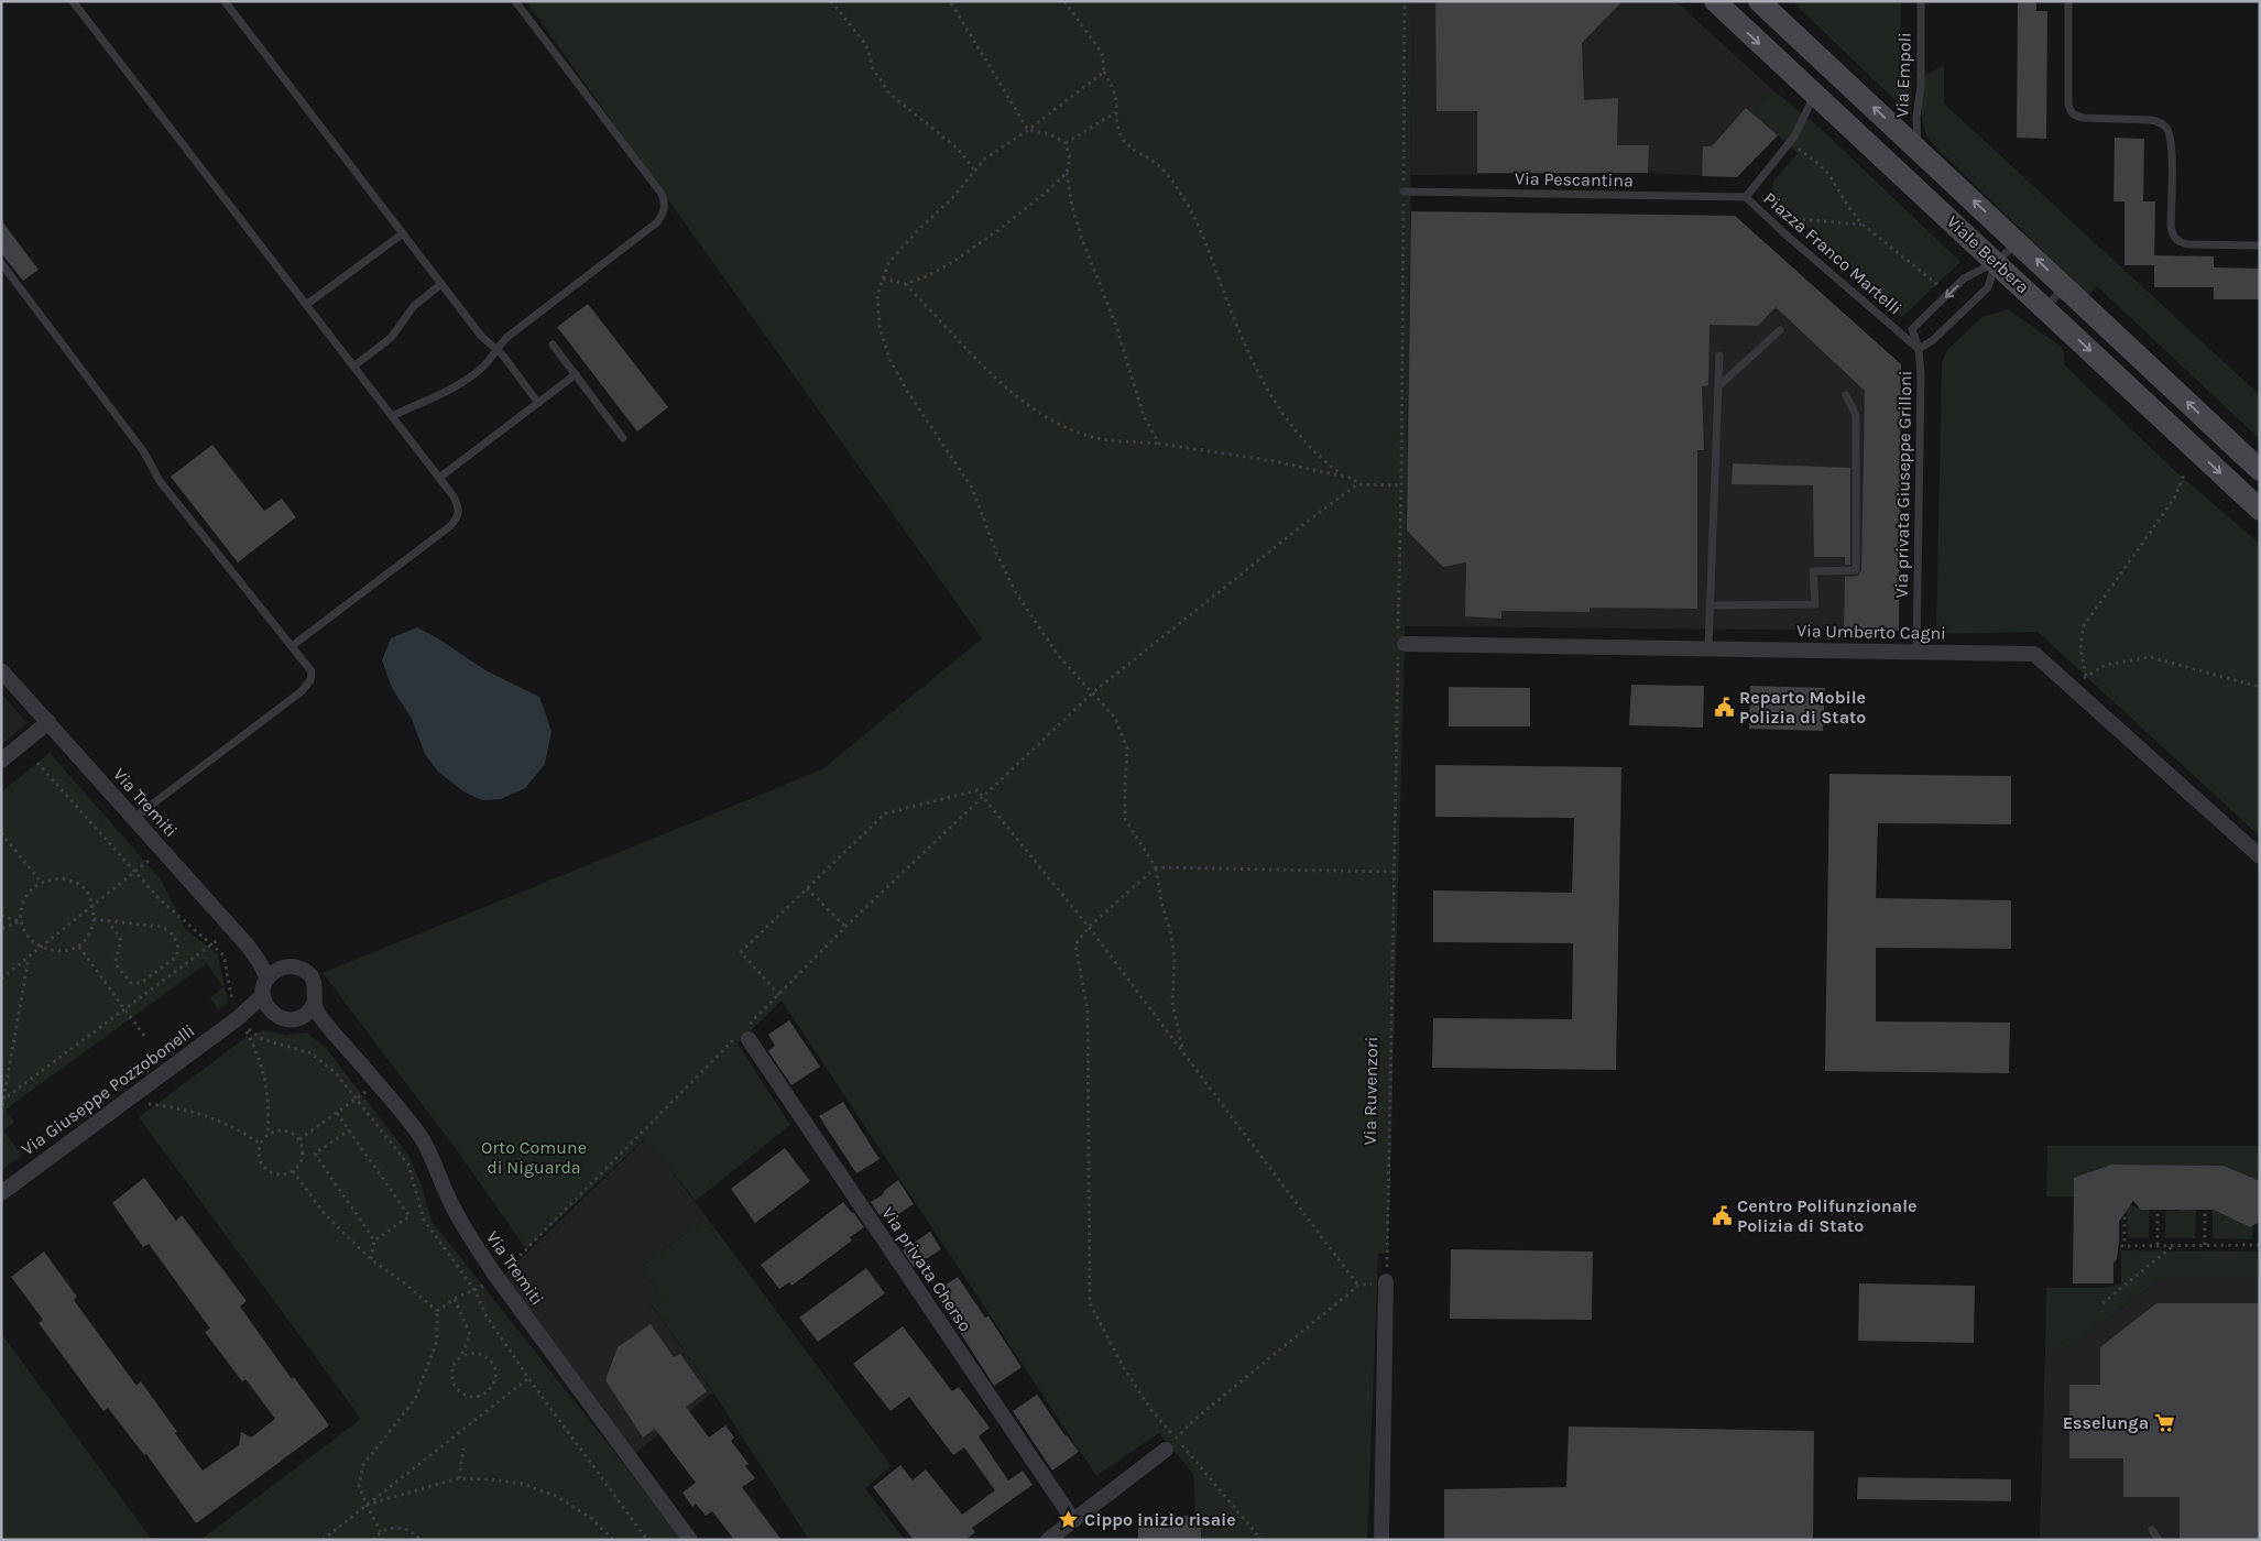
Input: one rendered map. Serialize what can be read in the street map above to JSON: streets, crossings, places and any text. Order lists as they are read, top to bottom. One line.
{"streets":{"street":["Viale Berbera","Via Umberto Cagni","Via Tremiti","Via Giuseppe Pozzobonelli","Via privata Cherso"],"lane":["Via Empoli","Via Pescantina","Piazza Franco Martelli","Via privata Giuseppe Grilloni"],"path":["Via Ruvenzori"]},"crossings":[["Via Empoli","Viale Berbera"],["Via Pescantina","Piazza Franco Martelli"],["Via Pescantina","Via Ruvenzori"],["Piazza Franco Martelli","Viale Berbera"],["Piazza Franco Martelli","Via privata Giuseppe Grilloni"],["Via privata Giuseppe Grilloni","Via Umberto Cagni"],["Via Umberto Cagni","Via Ruvenzori"],["Via Tremiti","Via Giuseppe Pozzobonelli"]],"parks":["Orto Comune di Niguarda"],"places":{"public building":["Reparto Mobile Polizia di Stato","Centro Polifunzionale Polizia di Stato"],"supermarket":["Esselunga"],"place":["Cippo inizio risaie"]}}
